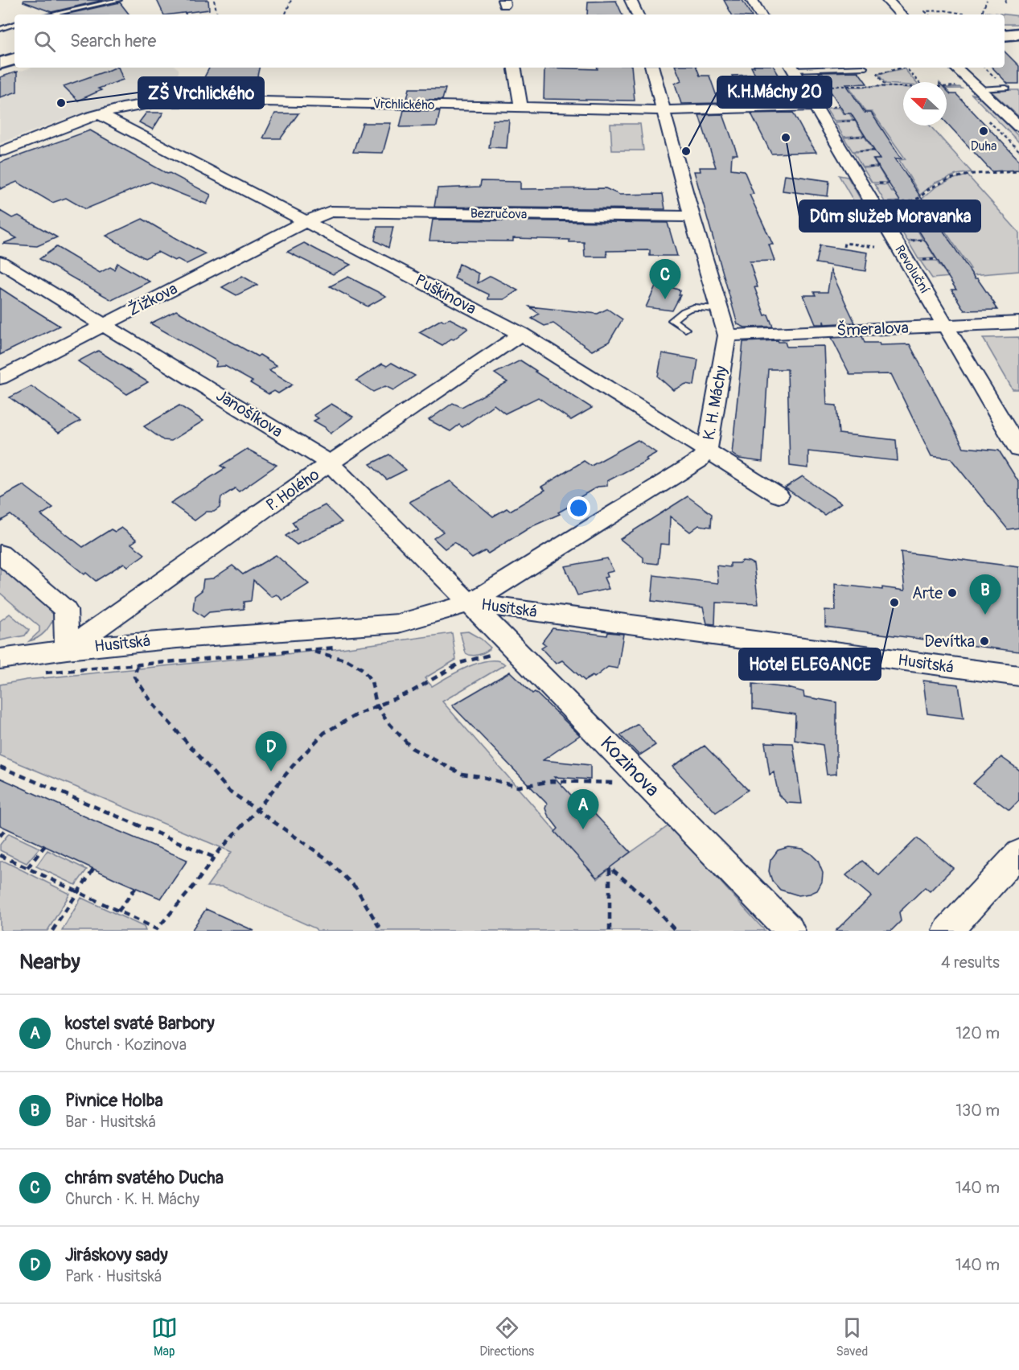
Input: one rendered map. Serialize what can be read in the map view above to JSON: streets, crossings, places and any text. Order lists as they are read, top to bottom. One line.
{"streets":{"street":["Vrchlického","Bezručova","Revoluční","Puškinova","Žižkova","Šmeralova","K. H. Máchy","Janošíkova","P. Holého","Husitská","Kozinova"]},"crossings":[["Vrchlického","Revoluční"],["Vrchlického","Puškinova"],["Vrchlického","K. H. Máchy"],["Bezručova","Puškinova"],["Bezručova","Žižkova"],["Bezručova","K. H. Máchy"],["Revoluční","Šmeralova"],["Puškinova","Žižkova"],["Puškinova","K. H. Máchy"],["Puškinova","P. Holého"],["Žižkova","Janošíkova"],["Šmeralova","K. H. Máchy"],["K. H. Máchy","Janošíkova"],["K. H. Máchy","Husitská"],["K. H. Máchy","Kozinova"],["Janošíkova","P. Holého"],["Janošíkova","Husitská"],["Janošíkova","Kozinova"],["P. Holého","Husitská"],["Husitská","Kozinova"]],"places":["ZŠ Vrchlického","Duha","Dům služeb Moravanka","K.H.Máchy 20","Arte","Hotel ELEGANCE","Devítka"],"north":"left","page":{"search":"Search here","pins":["C","B","D","A"],"heading":["Nearby","4 results"],"list":[{"mark":"A","name":"kostel svaté Barbory","note":"Church · Kozinova","value":"120 m"},{"mark":"B","name":"Pivnice Holba","note":"Bar · Husitská","value":"130 m"},{"mark":"C","name":"chrám svatého Ducha","note":"Church · K. H. Máchy","value":"140 m"},{"mark":"D","name":"Jiráskovy sady","note":"Park · Husitská","value":"140 m"}],"nav":["Map","Directions","Saved"]}}
